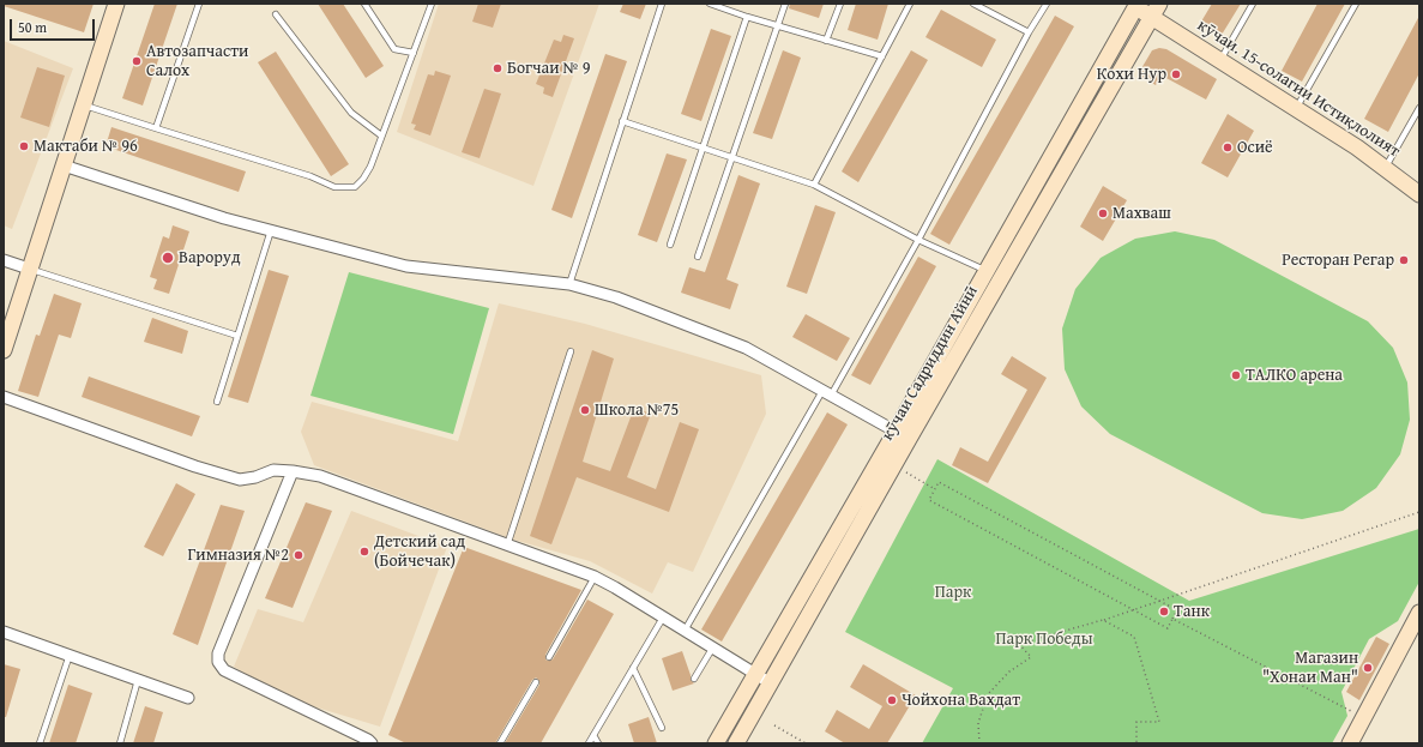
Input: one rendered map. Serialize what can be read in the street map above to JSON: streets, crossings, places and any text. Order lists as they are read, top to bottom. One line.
{"streets":{"street":["кӯчаи. 15-солагии Истиқлолият","кӯчаи Садриддин Айнӣ"]},"crossings":[["кӯчаи. 15-солагии Истиқлолият","кӯчаи Садриддин Айнӣ"]],"parks":["Парк","Парк Победы"],"places":["Автозапчасти Салох","Богчаи № 9","Кохи Нур","Мактаби № 96","Осиё","Махваш","Вароруд","Ресторан Регар","ТАЛКО арена","Школа №75","Детский сад (Бойчечак)","Гимназия №2","Танк","Магазин \"Хонаи Ман\"","Чойхона Вахдат"],"scale_bar":"50 m"}
